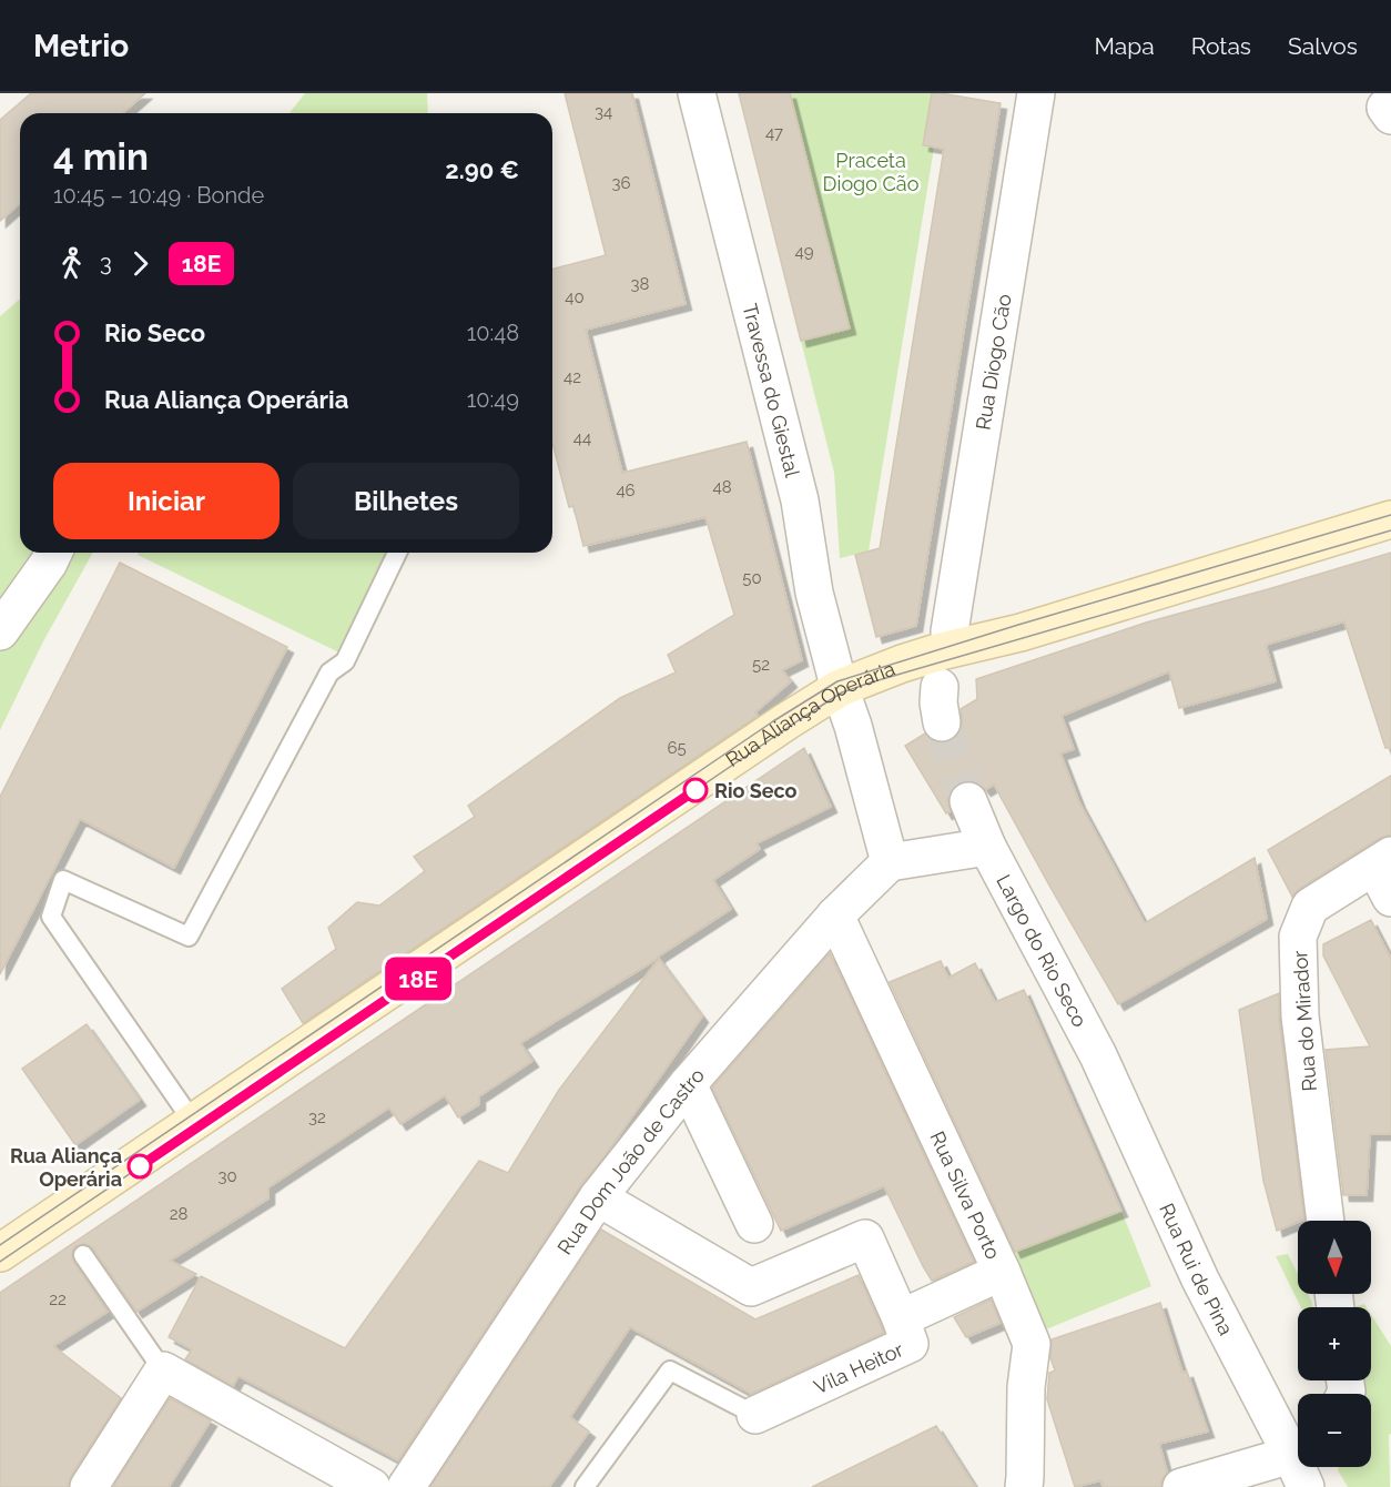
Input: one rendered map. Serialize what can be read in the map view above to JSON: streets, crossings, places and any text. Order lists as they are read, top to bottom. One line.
{"streets":{"street":["Rua Diogo Cão","Travessa do Giestal","Rua Aliança Operária","Largo do Rio Seco","Rua do Mirador","Rua Dom João de Castro","Rua Silva Porto","Rua Rui de Pina","Vila Heitor"]},"crossings":[["Travessa do Giestal","Rua Aliança Operária"],["Largo do Rio Seco","Rua Rui de Pina"],["Rua Dom João de Castro","Rua Silva Porto"],["Rua Silva Porto","Vila Heitor"]],"parks":["Praceta Diogo Cão"],"places":["Rio Seco","Rua Aliança Operária"],"lines":["tram line 18E"],"house_numbers":["34","47","36","49","38","40","42","44","48","46","50","52","65","32","30","28","22"],"north":"bottom","page":{"header":"Metrio","nav":["Mapa","Rotas","Salvos"],"on_map":"18E","heading":["4 min","10:45 – 10:49 · Bonde","2.90 €"],"legs":["3","18E"],"list":[{"name":"Rio Seco","value":"10:48"},{"name":"Rua Aliança Operária","value":"10:49"}],"buttons":["Iniciar","Bilhetes"],"map_buttons":["+","−"]}}
